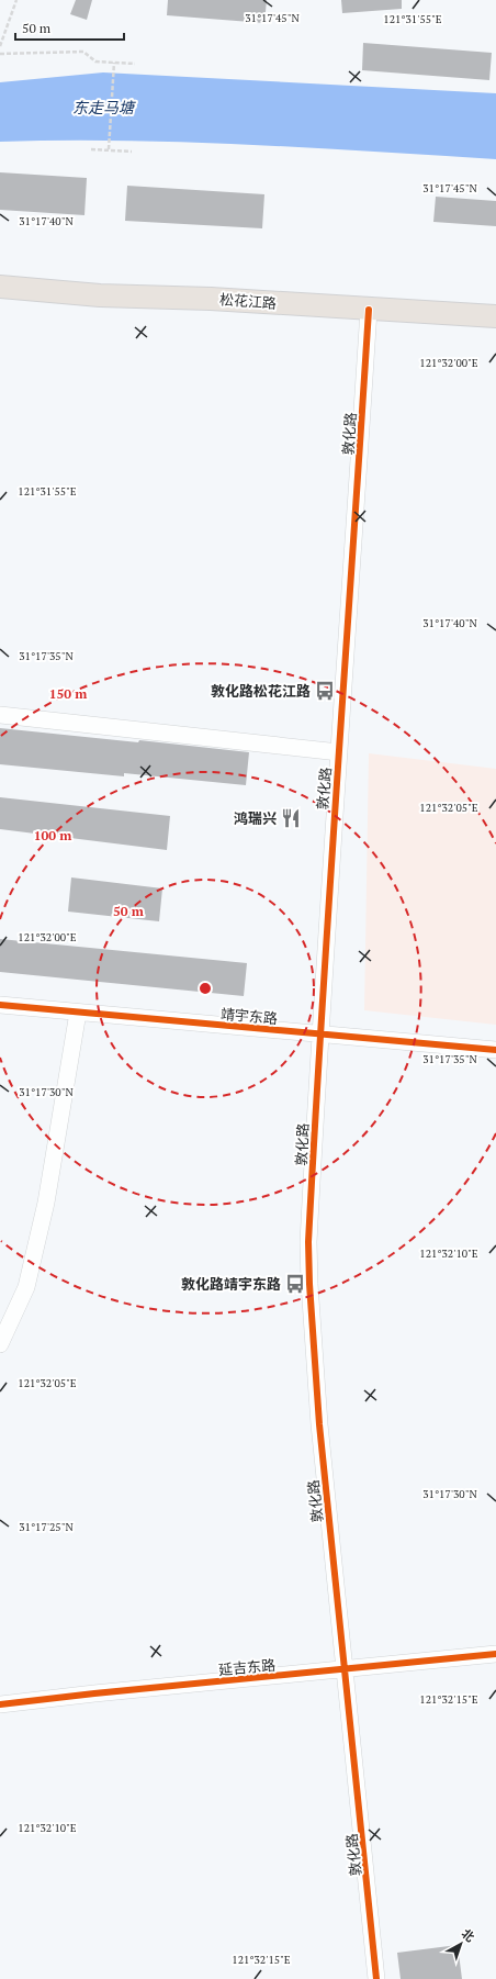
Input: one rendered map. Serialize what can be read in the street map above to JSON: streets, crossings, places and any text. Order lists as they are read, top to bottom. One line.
{"streets":{"main road":["松花江路"],"street":["敦化路","靖宇东路","延吉东路"]},"crossings":[["松花江路","敦化路"],["敦化路","靖宇东路"],["敦化路","延吉东路"]],"water":["东走马塘"],"places":{"bus stop":["敦化路松花江路","敦化路靖宇东路"],"restaurant":["鸿瑞兴"]},"scale_bar":"50 m","north":"top right","coordinates":["31°17'45\"N","121°31'55\"E","31°17'40\"N","121°32'00\"E","31°17'35\"N","121°32'05\"E","31°17'30\"N","121°32'10\"E","31°17'25\"N","121°32'15\"E"],"rings":["150 m","100 m","50 m"]}
